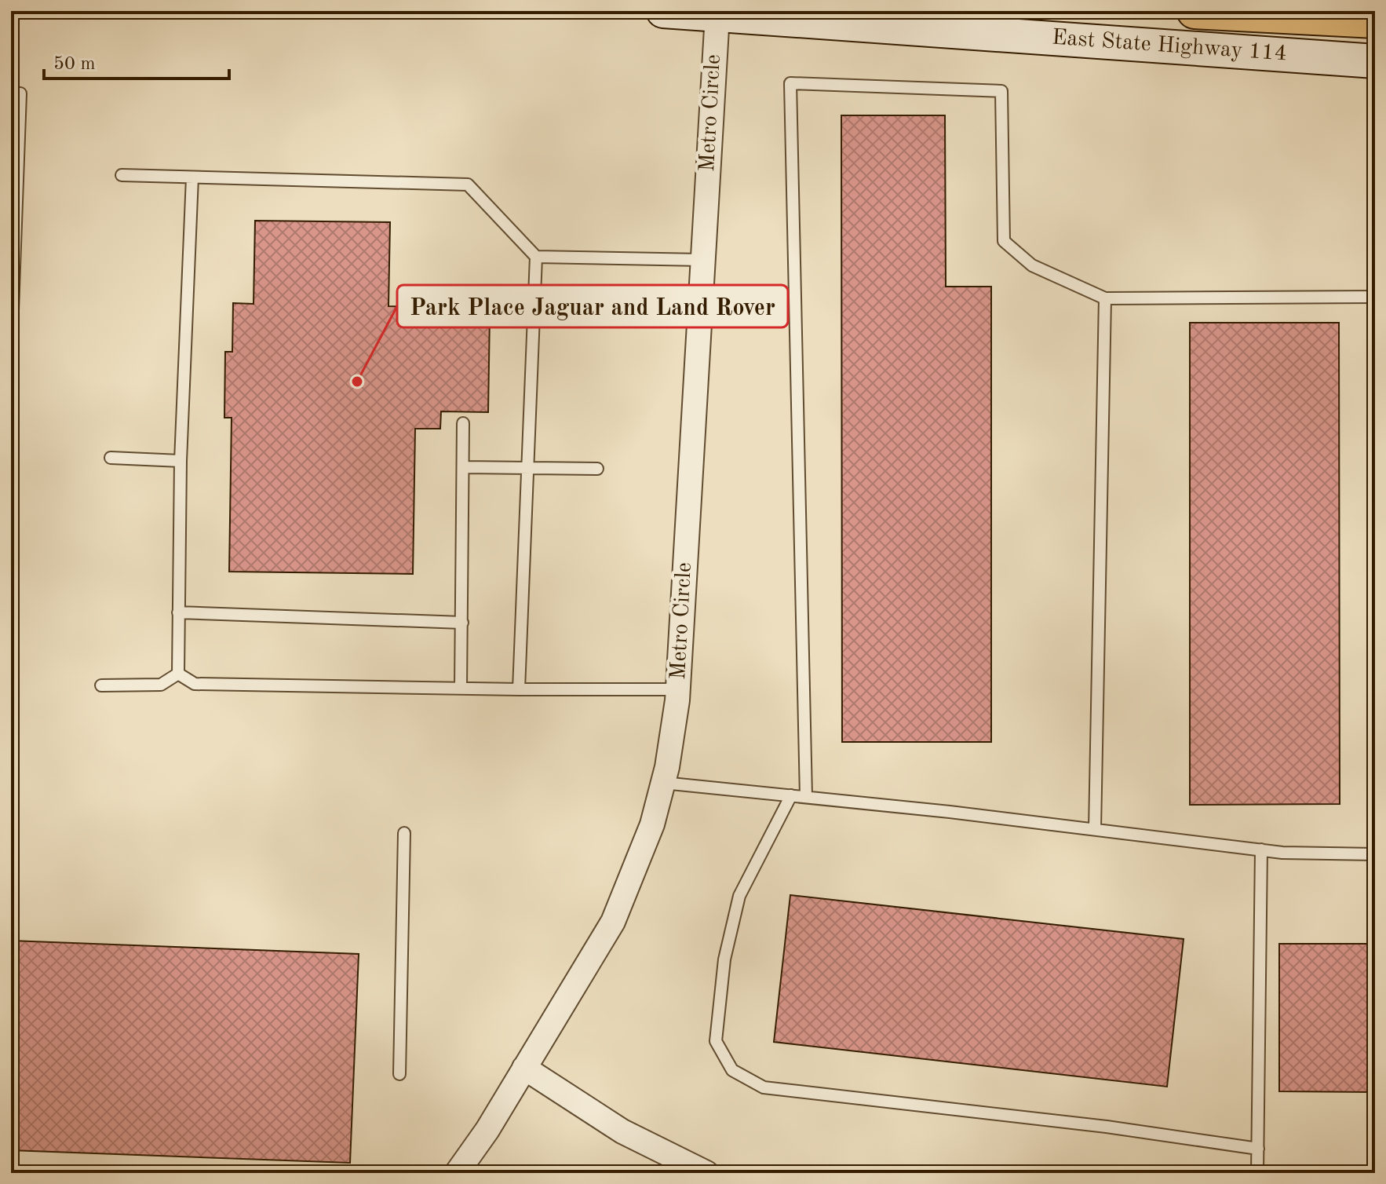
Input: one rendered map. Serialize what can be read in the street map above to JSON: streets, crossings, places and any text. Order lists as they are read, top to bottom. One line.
{"streets":{"main road":["East State Highway 114"],"street":["Metro Circle"]},"crossings":[["East State Highway 114","Metro Circle"]],"places":["Park Place Jaguar and Land Rover"],"scale_bar":"50 m"}
